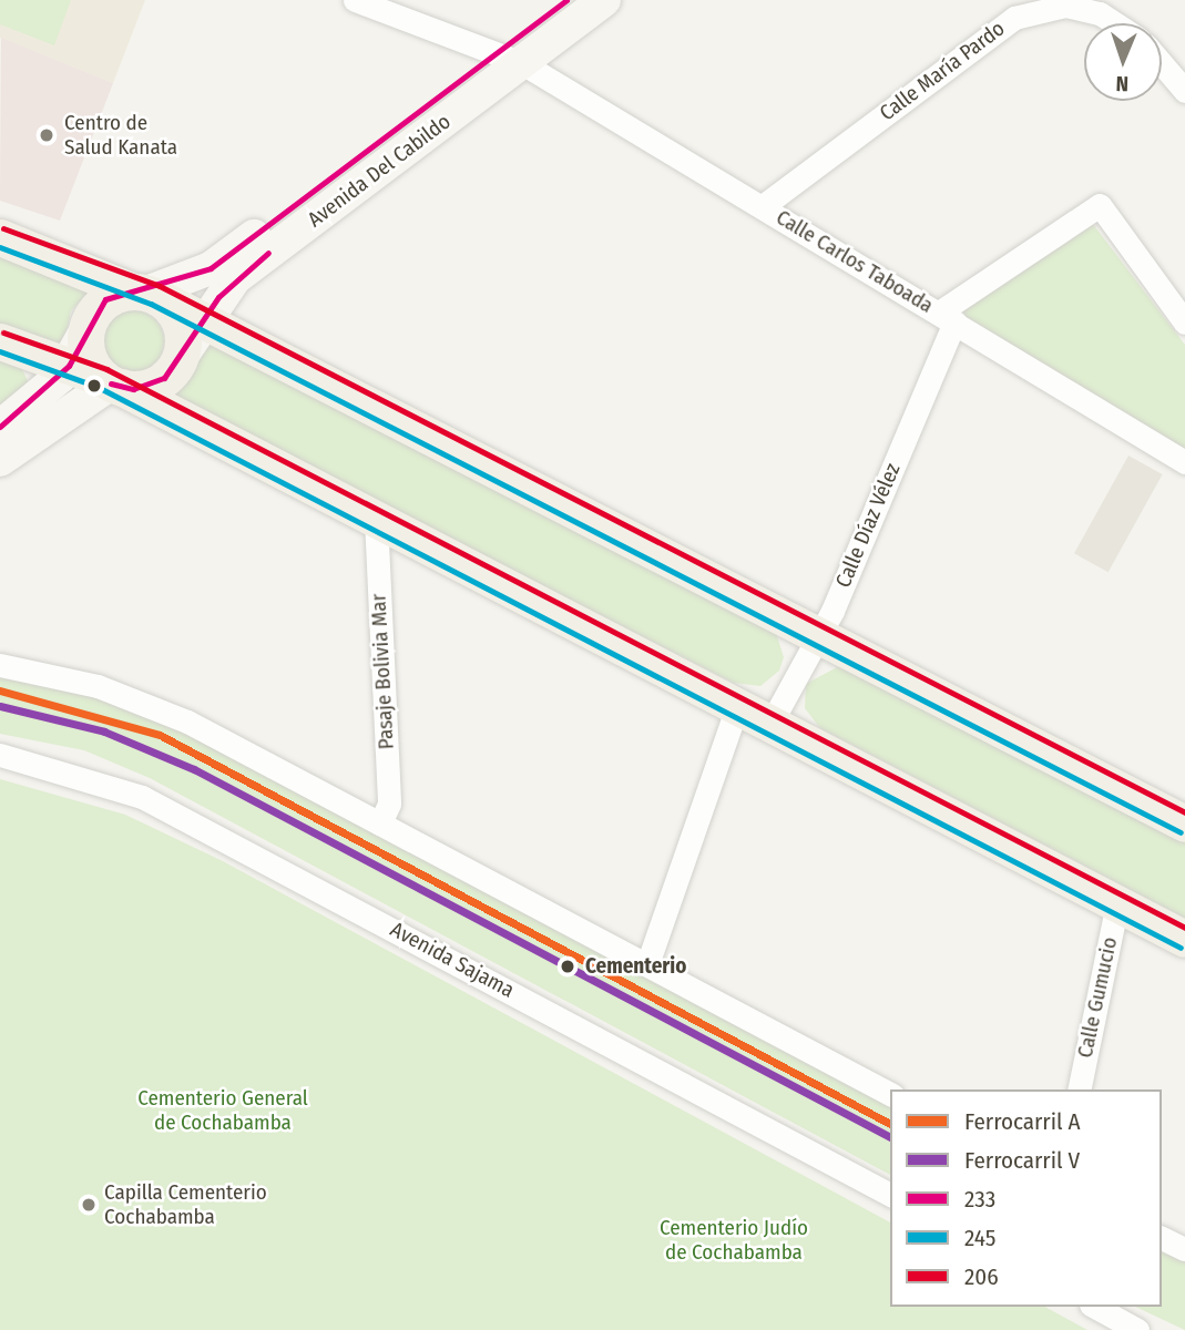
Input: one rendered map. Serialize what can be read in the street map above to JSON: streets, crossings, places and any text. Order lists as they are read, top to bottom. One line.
{"streets":{"street":["Calle María Pardo","Avenida Del Cabildo","Calle Carlos Taboada","Calle Díaz Vélez","Pasaje Bolivia Mar","Avenida Sajama","Calle Gumucio"]},"crossings":[["Calle María Pardo","Calle Carlos Taboada"],["Avenida Del Cabildo","Calle Carlos Taboada"],["Calle Carlos Taboada","Calle Díaz Vélez"]],"parks":["Cementerio General de Cochabamba","Cementerio Judío de Cochabamba"],"places":["Centro de Salud Kanata","Cementerio","Capilla Cementerio Cochabamba"],"lines":["transit line 233","transit line 206","transit line 245","rail line A","rail line V"],"legend":["Ferrocarril A","Ferrocarril V","233","245","206"],"north":"bottom"}
